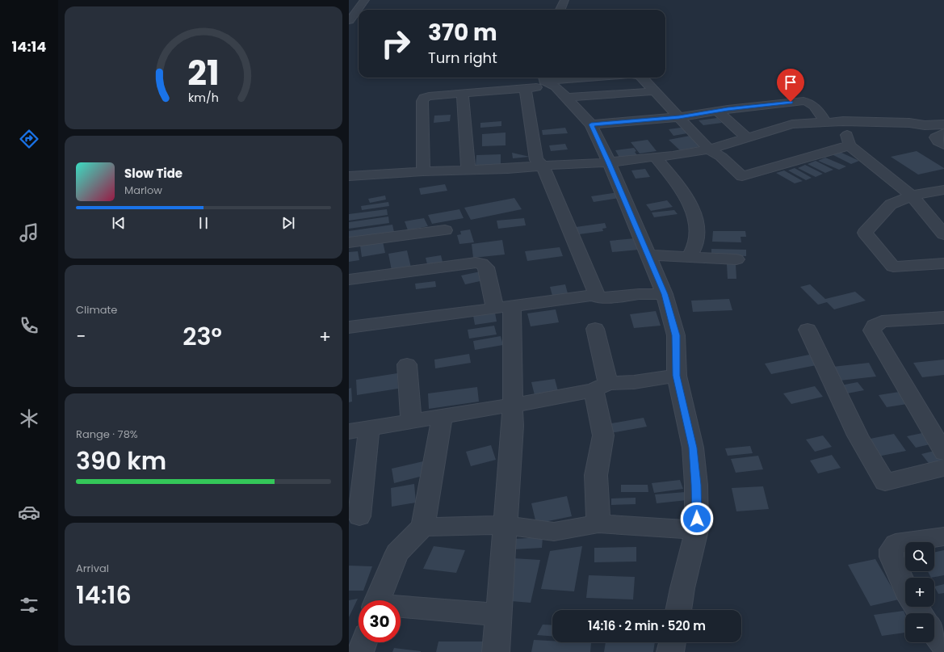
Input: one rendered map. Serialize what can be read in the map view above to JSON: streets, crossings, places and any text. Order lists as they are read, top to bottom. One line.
{"page":{"tabs":"14:14","turn":["370 m","Turn right"],"song":["Slow Tide","Marlow"],"tile":["Climate",["Range · 78%","390 km"],["Arrival","14:16"]],"heat":["−","23°","+"],"map_buttons":["+","−"],"limit":"30","trip":"14:16 · 2 min · 520 m","gauge":["21","km/h"]}}
